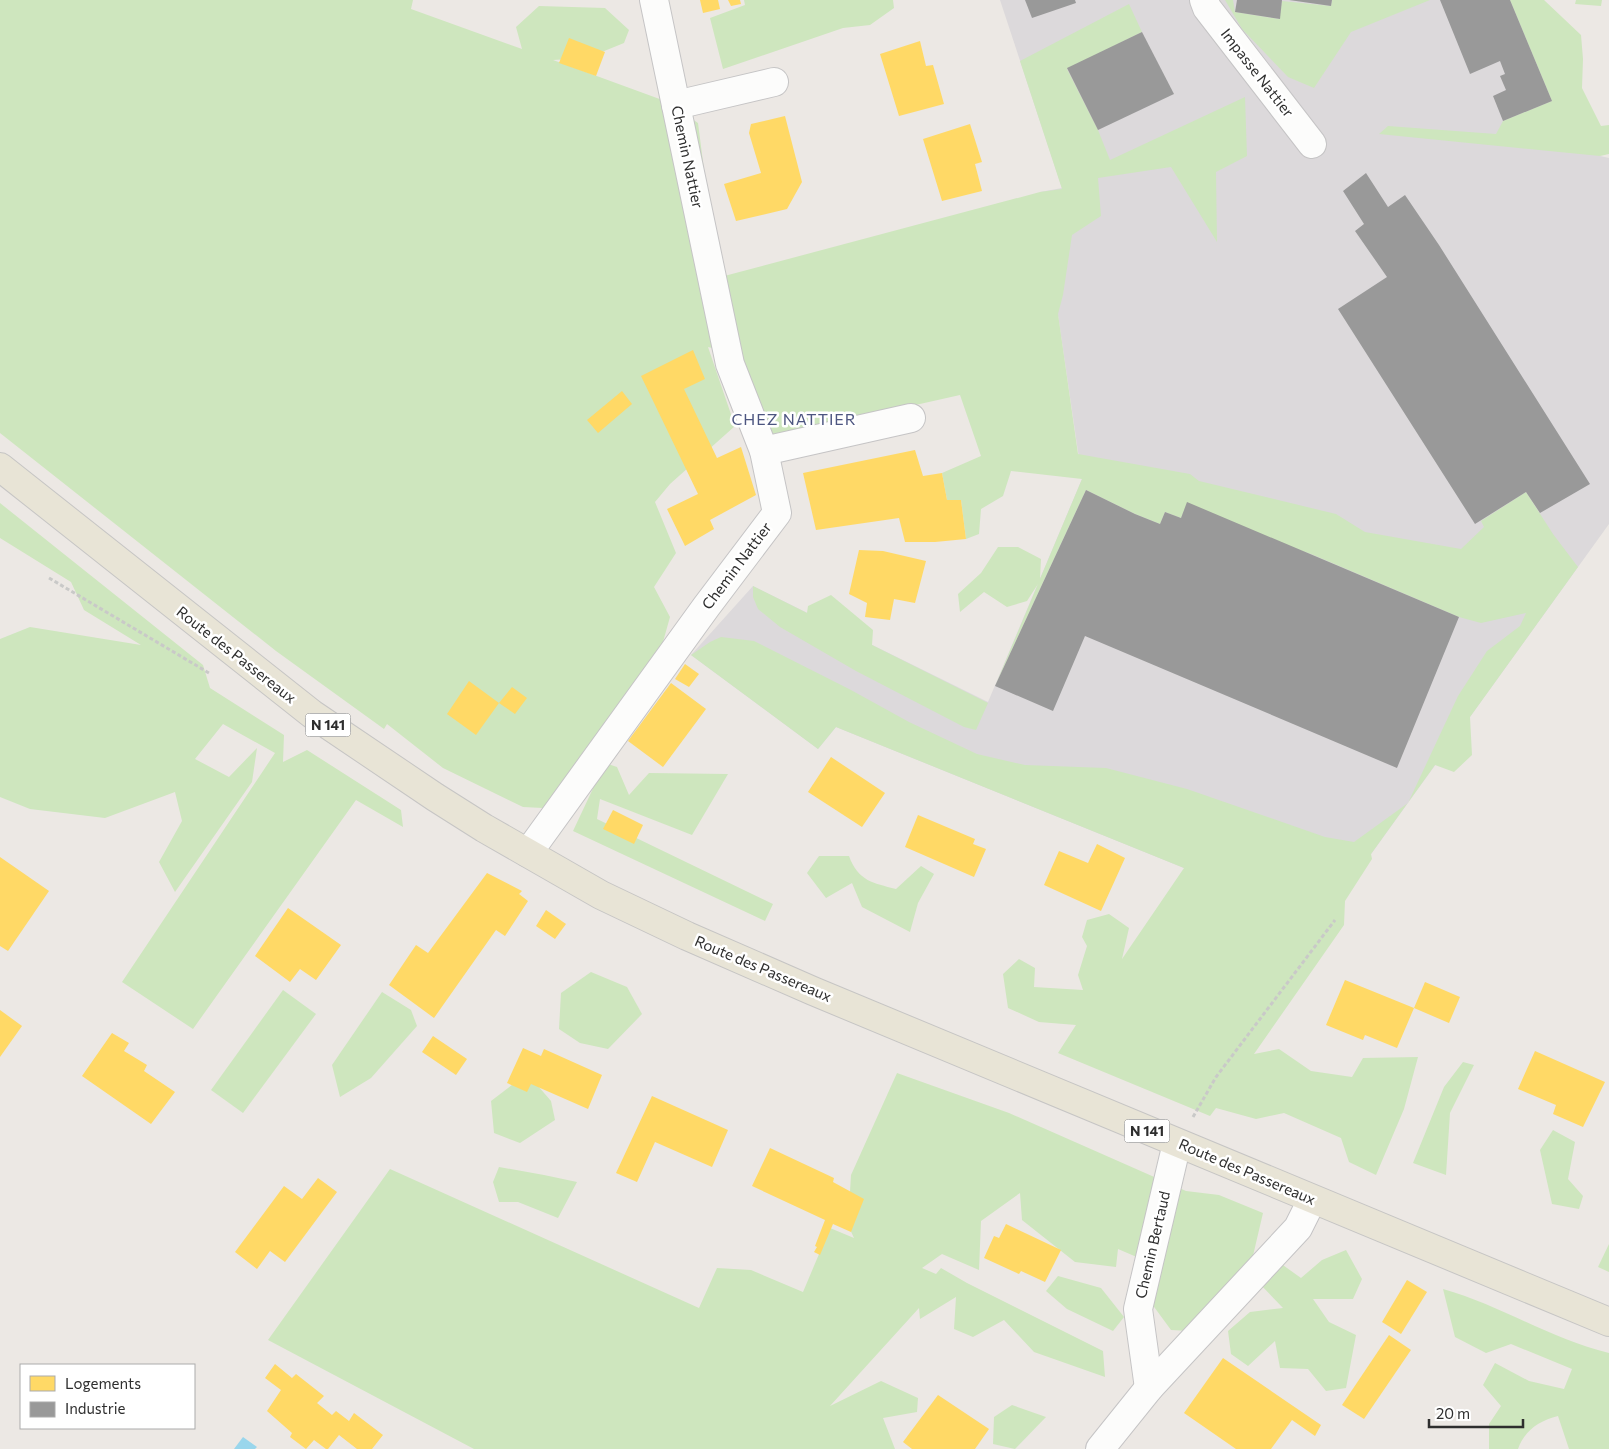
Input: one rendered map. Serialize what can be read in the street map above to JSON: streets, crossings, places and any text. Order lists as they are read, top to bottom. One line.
{"streets":{"main road":["Route des Passereaux","N 141"],"street":["Impasse Nattier","Chemin Nattier","Chemin Bertaud"]},"crossings":[["Chemin Nattier","Route des Passereaux"],["Route des Passereaux","Chemin Bertaud"]],"districts":["CHEZ NATTIER"],"legend":["Logements","Industrie"],"scale_bar":"20 m"}
